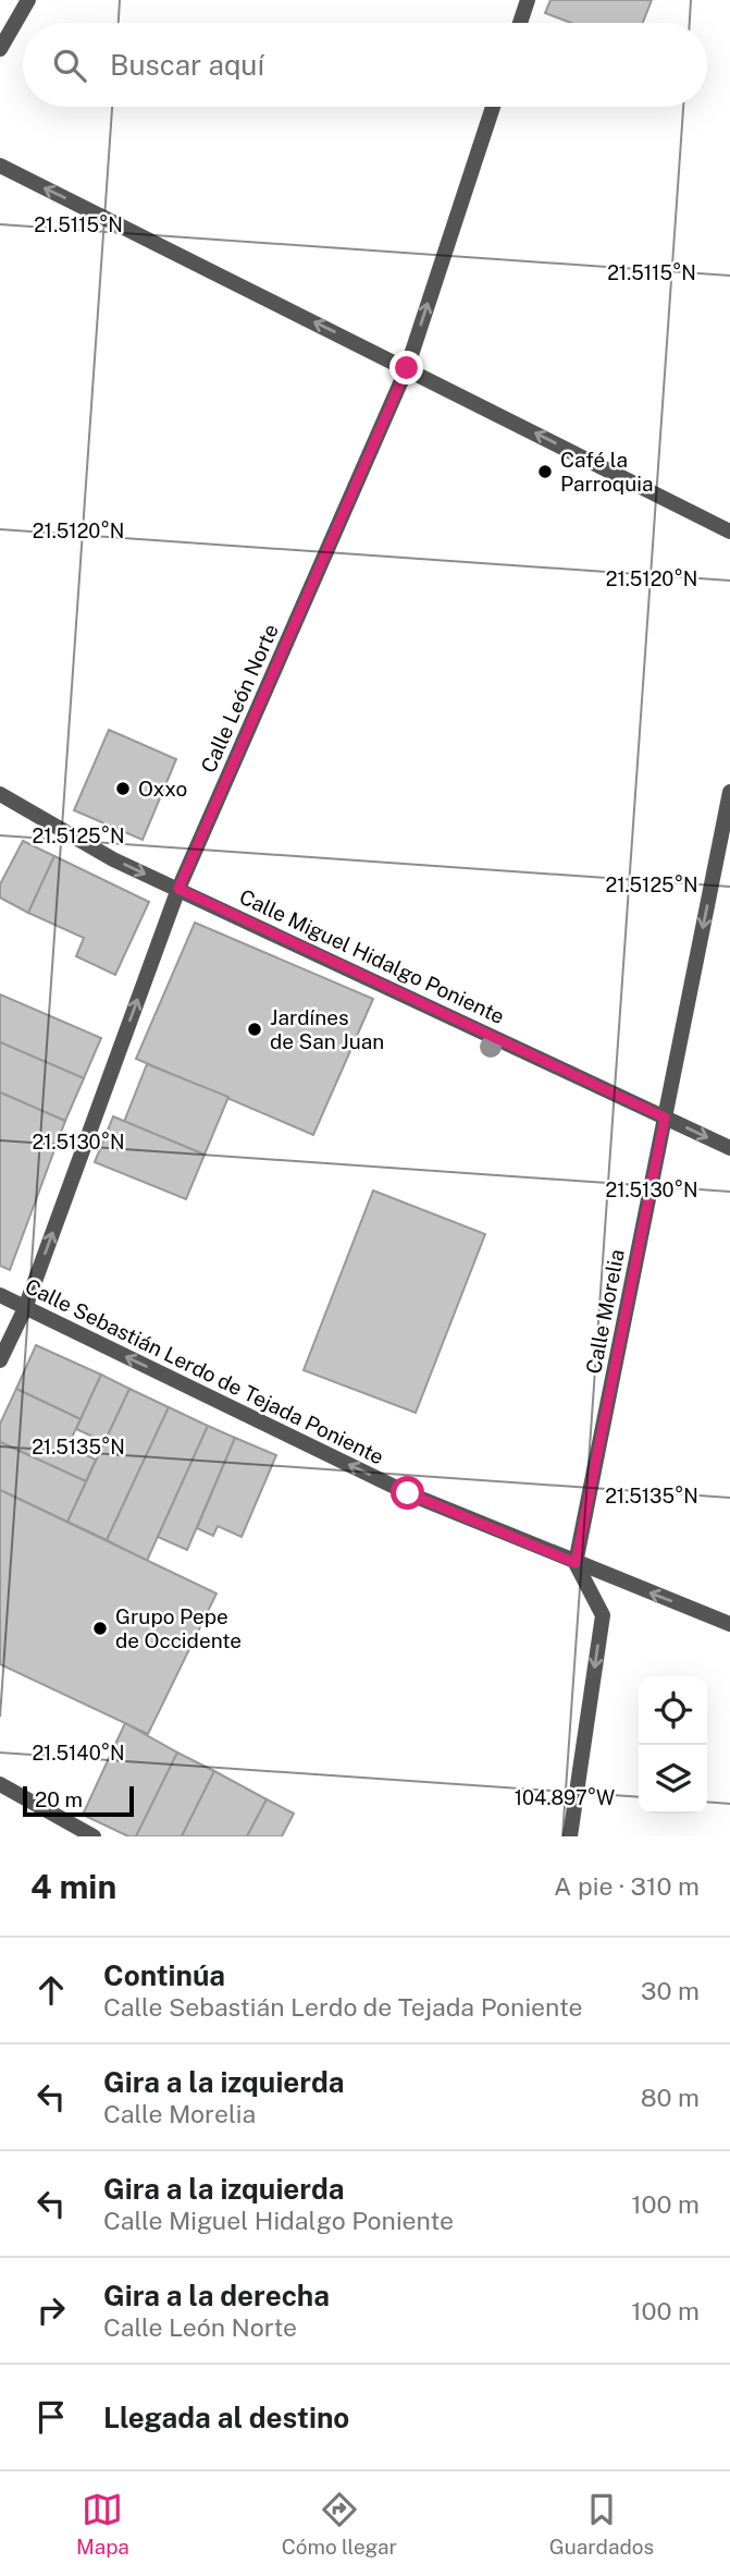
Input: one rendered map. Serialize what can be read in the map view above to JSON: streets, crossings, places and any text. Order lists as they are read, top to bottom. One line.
{"streets":{"street":["Calle León Norte","Calle Miguel Hidalgo Poniente","Calle Morelia","Calle Sebastián Lerdo de Tejada Poniente"]},"crossings":[["Calle León Norte","Calle Miguel Hidalgo Poniente"],["Calle León Norte","Calle Sebastián Lerdo de Tejada Poniente"],["Calle Miguel Hidalgo Poniente","Calle Morelia"],["Calle Morelia","Calle Sebastián Lerdo de Tejada Poniente"]],"one_way":["Calle León Norte","Calle Morelia","Calle Sebastián Lerdo de Tejada Poniente"],"places":["Café la Parroquia","Oxxo","Jardínes de San Juan","Grupo Pepe de Occidente"],"scale_bar":"20 m","page":{"search":"Buscar aquí","scale":"20 m","heading":["4 min","A pie · 310 m"],"list":[["Continúa","Calle Sebastián Lerdo de Tejada Poniente","30 m"],["Gira a la izquierda","Calle Morelia","80 m"],["Gira a la izquierda","Calle Miguel Hidalgo Poniente","100 m"],["Gira a la derecha","Calle León Norte","100 m"],"Llegada al destino"],"nav":["Mapa","Cómo llegar","Guardados"]},"coordinates":["21.5115°N","21.5120°N","21.5125°N","21.5130°N","21.5135°N","21.5140°N","104.897°W"]}
